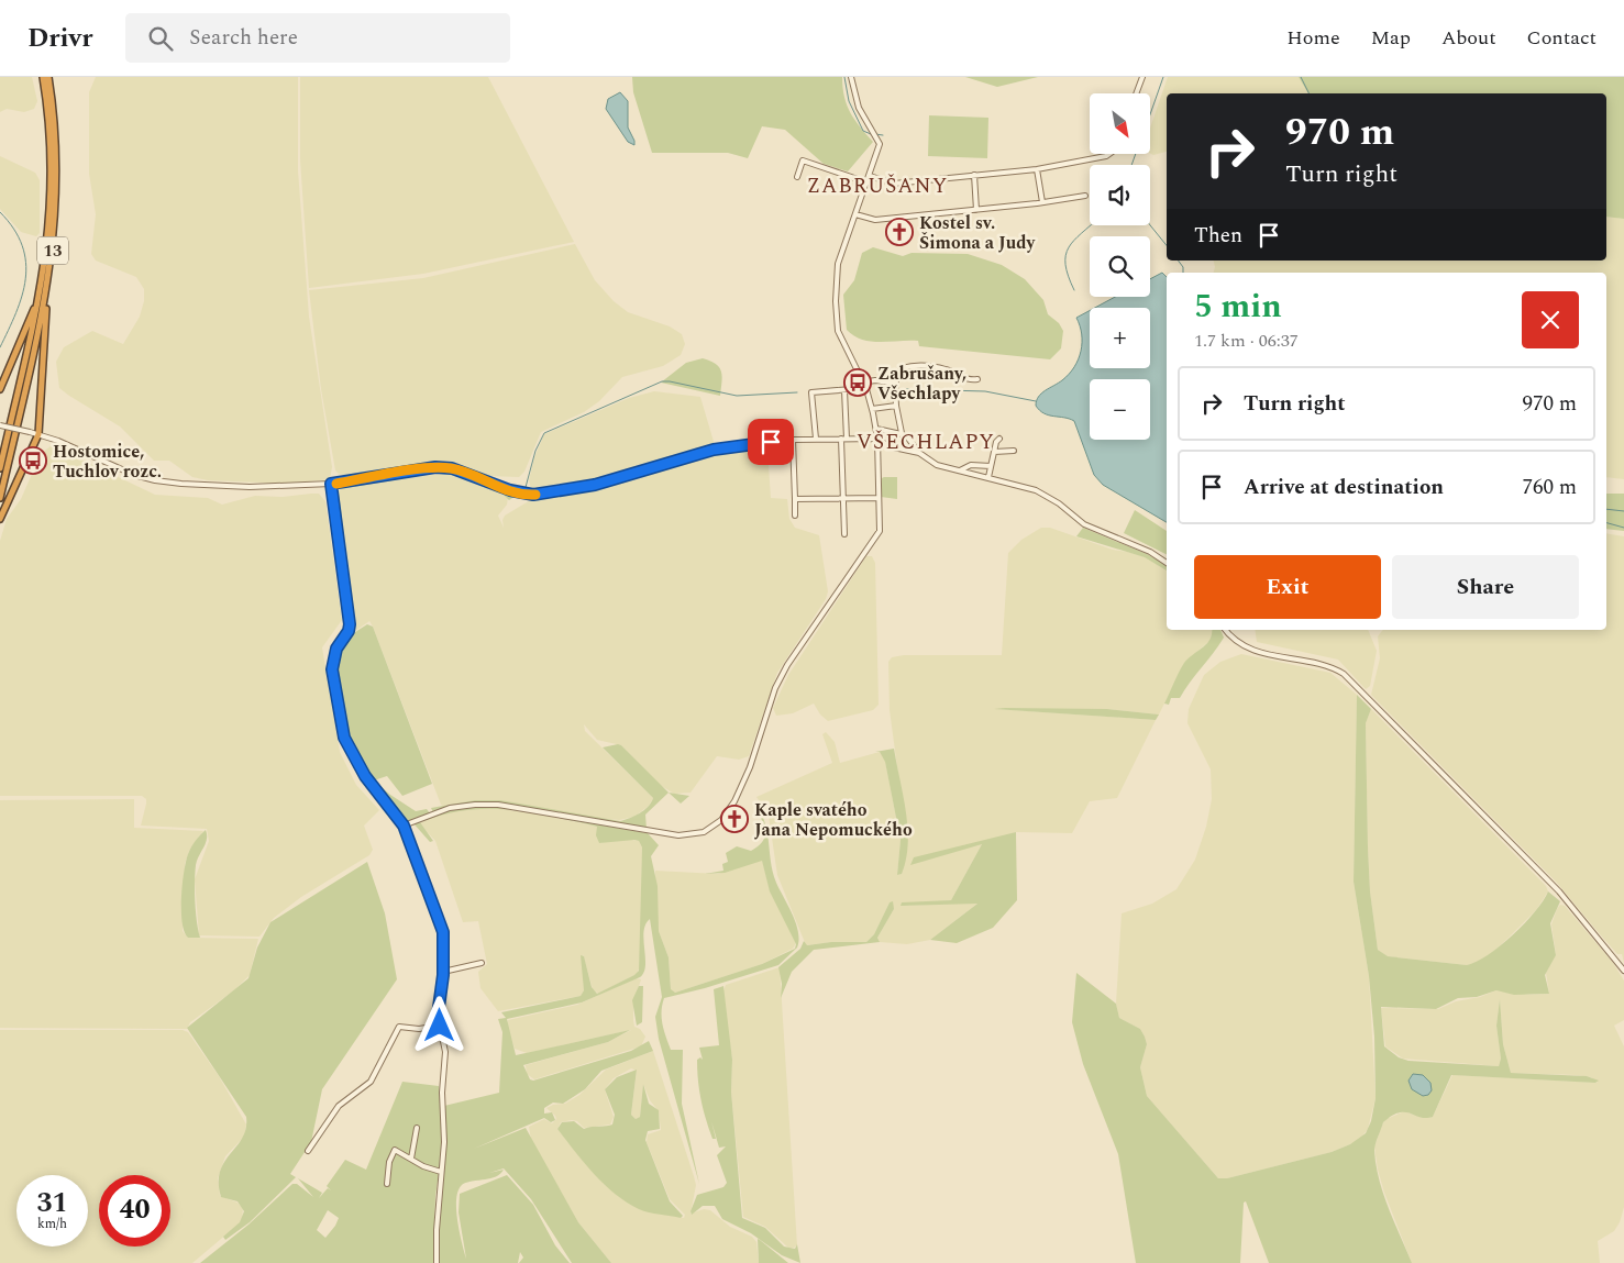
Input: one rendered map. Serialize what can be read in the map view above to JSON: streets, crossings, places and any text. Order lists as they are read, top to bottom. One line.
{"streets":{"highway":["13"]},"districts":["ZABRUŠANY","VŠECHLAPY"],"places":{"church":["Kostel sv. Šimona a Judy","Kaple svatého Jana Nepomuckého"],"bus stop":["Zabrušany, Všechlapy","Hostomice, Tuchlov rozc."]},"north":"bottom right","page":{"header":"Drivr","search":"Search here","nav":["Home","Map","About","Contact"],"map_buttons":["+","−"],"turn":["970 m","Turn right"],"then":"Then","heading":["5 min","1.7 km · 06:37"],"list":[{"name":"Turn right","value":"970 m"},{"name":"Arrive at destination","value":"760 m"}],"buttons":["Exit","Share"],"speed":"31 km/h","limit":"40"}}
